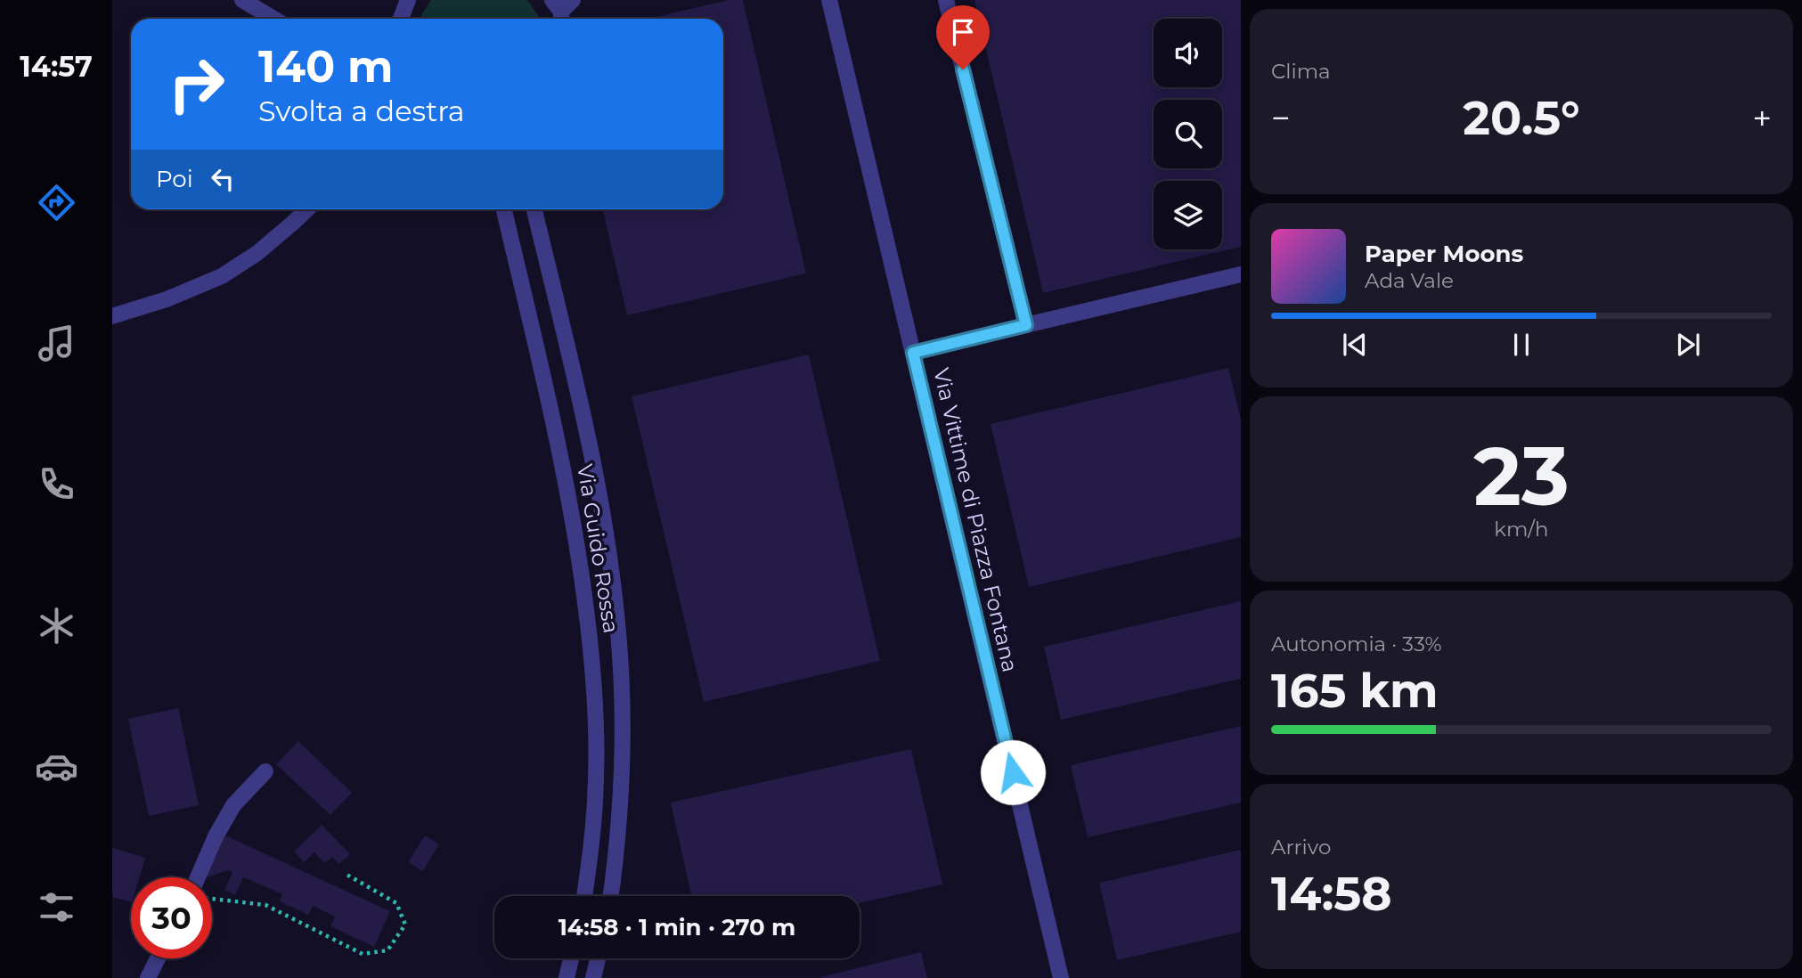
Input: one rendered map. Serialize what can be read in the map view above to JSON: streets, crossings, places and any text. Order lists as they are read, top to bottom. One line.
{"streets":{"street":["Via Vittime di Piazza Fontana","Via Guido Rossa"]},"page":{"tabs":"14:57","tile":["Clima",["23","km/h"],["Autonomia · 33%","165 km"],["Arrivo","14:58"]],"turn":["140 m","Svolta a destra"],"heat":["−","20.5°","+"],"then":"Poi","song":["Paper Moons","Ada Vale"],"limit":"30","trip":"14:58 · 1 min · 270 m"}}
